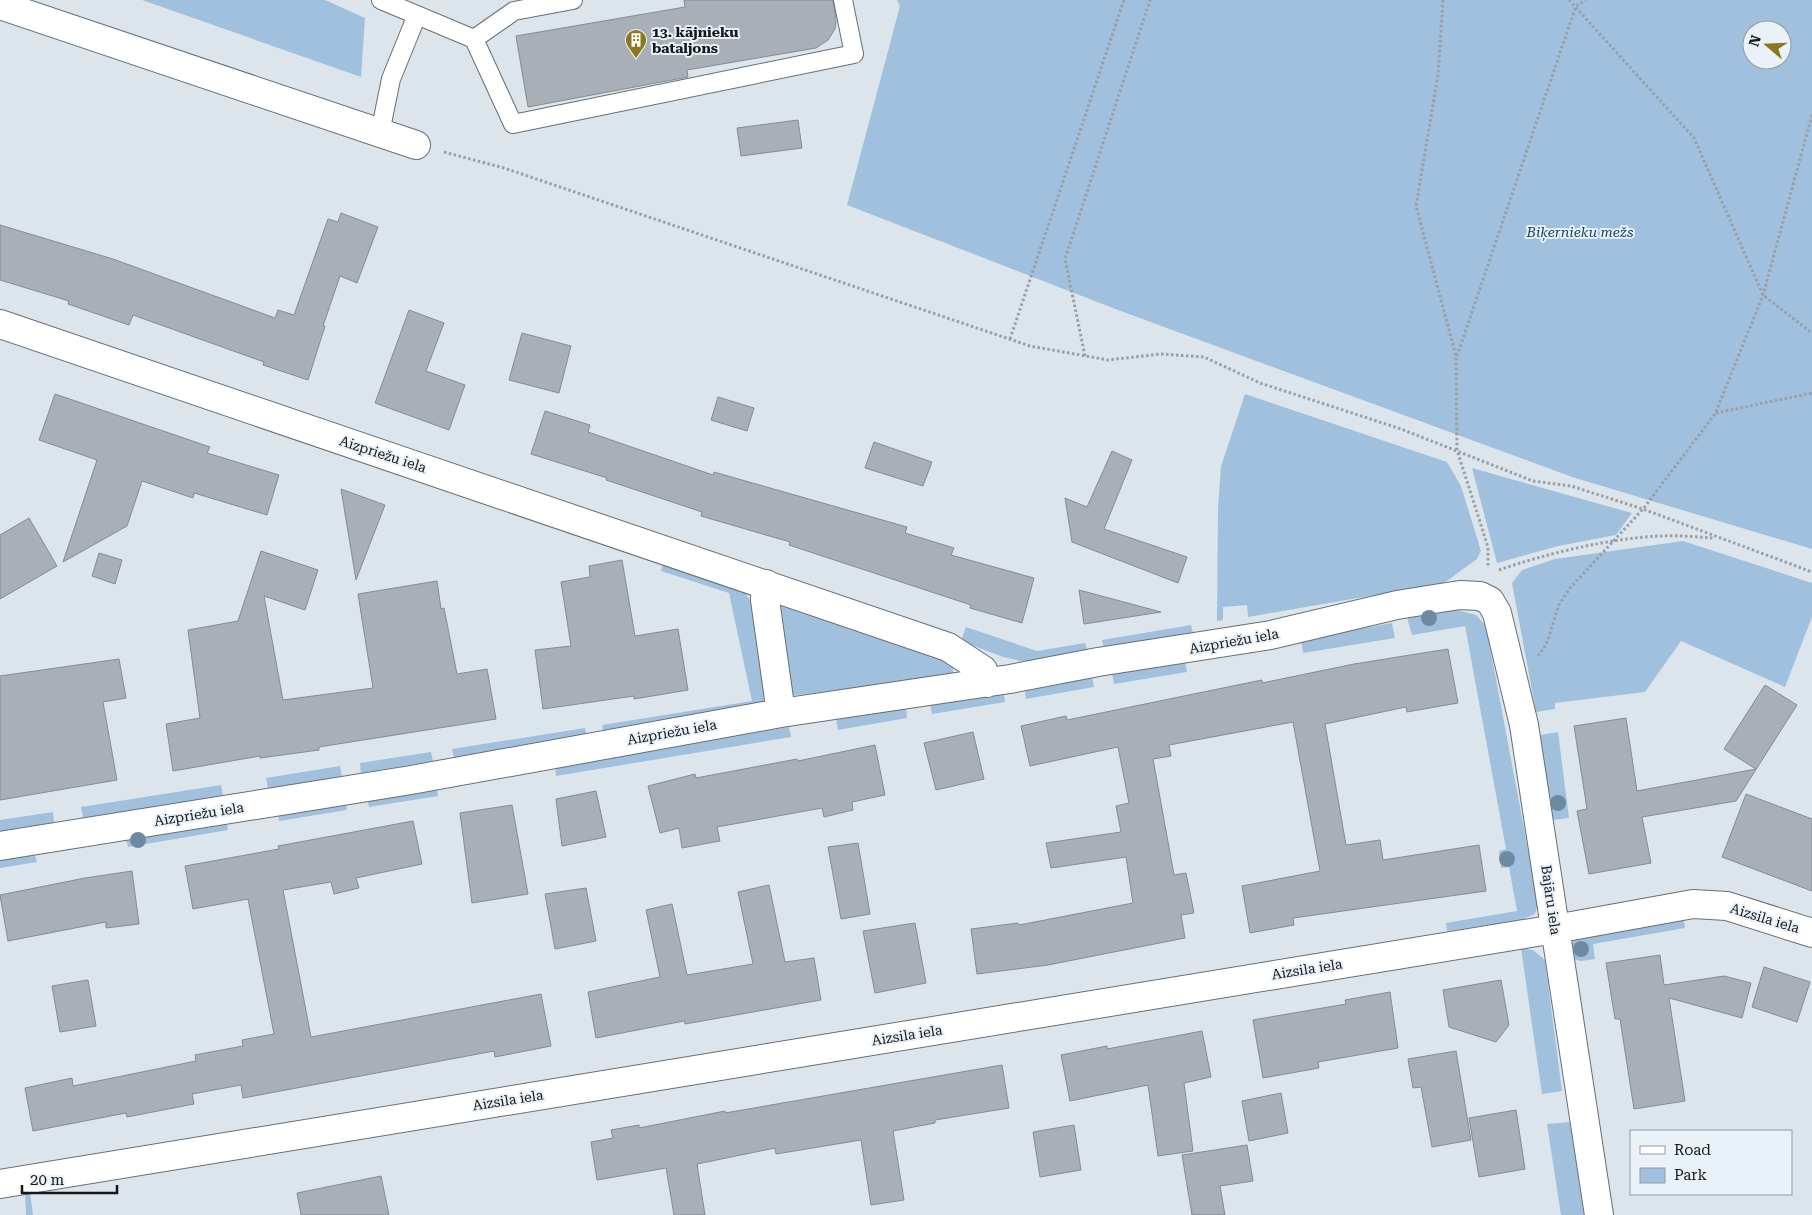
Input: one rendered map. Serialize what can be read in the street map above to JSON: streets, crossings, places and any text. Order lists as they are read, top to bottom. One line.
{"streets":{"street":["Aizpriežu iela","Bajāru iela","Aizsila iela"]},"crossings":[["Aizpriežu iela","Bajāru iela"],["Bajāru iela","Aizsila iela"]],"parks":["Biķernieku mežs"],"places":{"building":["13. kājnieku bataljons"]},"legend":["Road","Park"],"scale_bar":"20 m","north":"left"}
